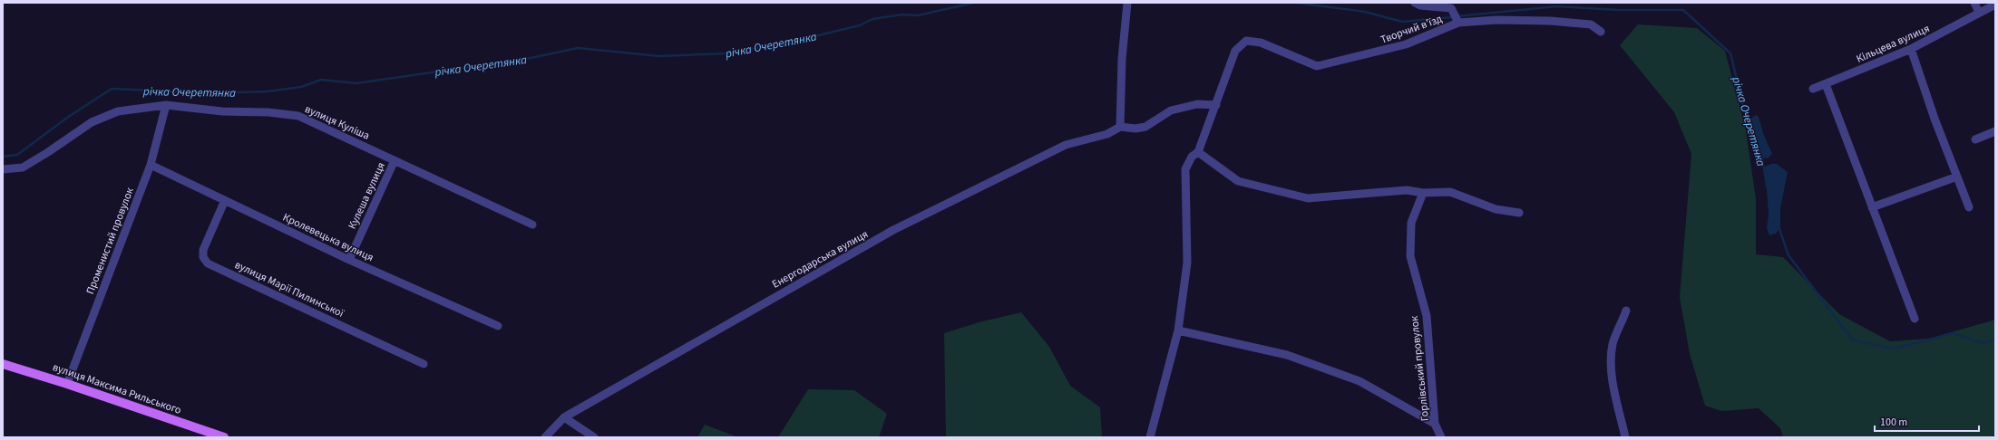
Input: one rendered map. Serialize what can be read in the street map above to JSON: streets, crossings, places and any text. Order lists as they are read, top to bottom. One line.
{"streets":{"main road":["вулиця Максима Рильського"],"street":["Творчий в’їзд","Кільцева вулиця","вулиця Куліша","Кулеша вулиця","Кролевецька вулиця","Променистий провулок","Енергодарська вулиця","вулиця Марії Пилинської","Горлівський провулок"]},"crossings":[["вулиця Куліша","Кулеша вулиця"],["вулиця Куліша","Променистий провулок"],["Кулеша вулиця","Кролевецька вулиця"],["Кролевецька вулиця","Променистий провулок"],["Кролевецька вулиця","вулиця Марії Пилинської"],["Променистий провулок","вулиця Максима Рильського"]],"water":["річка Очеретянка"],"scale_bar":"100 m"}
